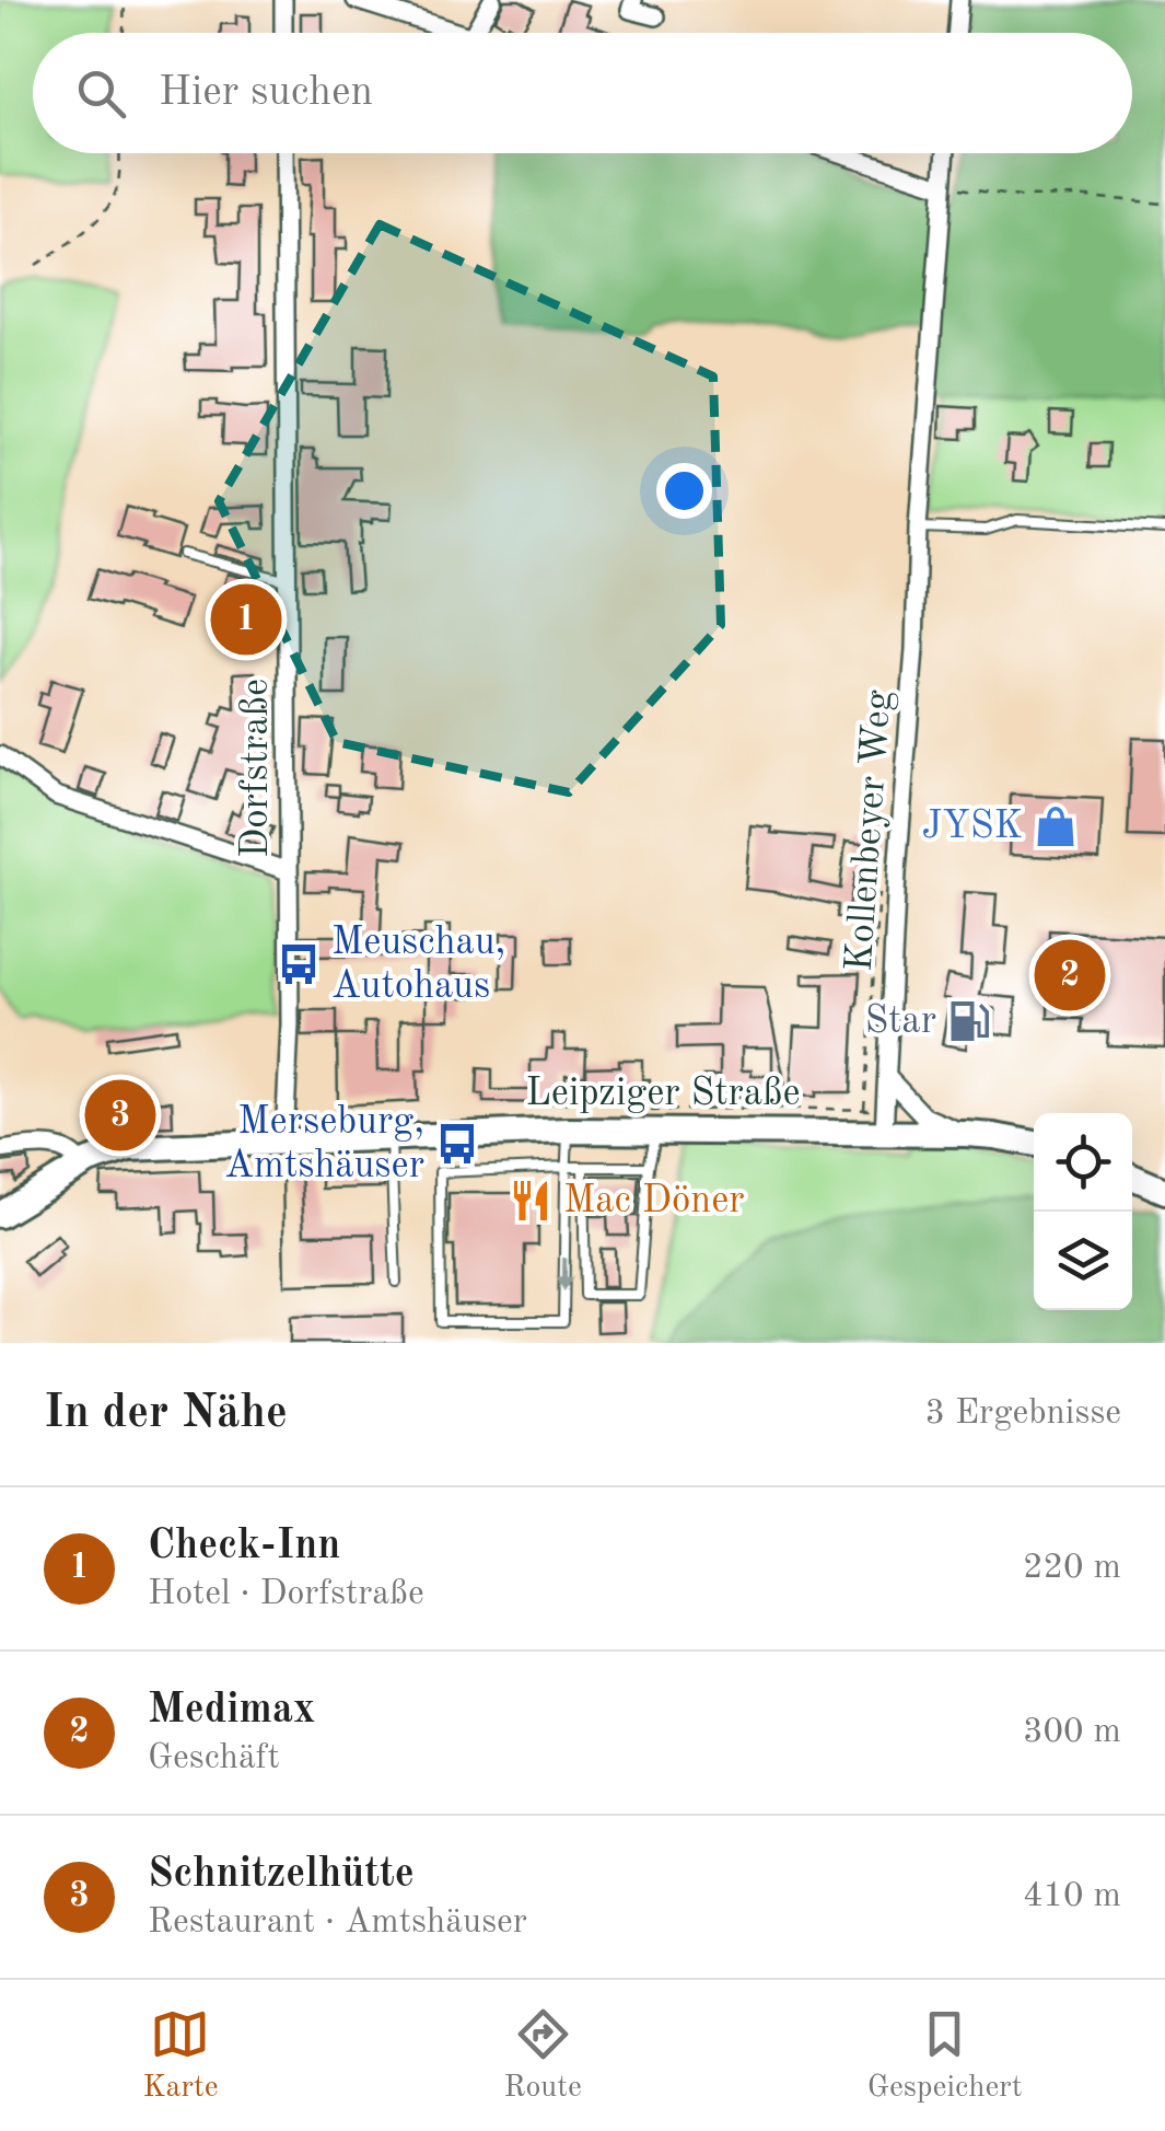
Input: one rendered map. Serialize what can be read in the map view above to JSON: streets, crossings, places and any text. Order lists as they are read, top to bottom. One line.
{"streets":{"main road":["Leipziger Straße"],"street":["Dorfstraße","Kollenbeyer Weg"]},"crossings":[["Dorfstraße","Leipziger Straße"],["Kollenbeyer Weg","Leipziger Straße"]],"places":{"shop":["JYSK"],"bus stop":["Meuschau, Autohaus","Merseburg, Amtshäuser"],"fuel station":["Star"],"restaurant":["Mac Döner"]},"page":{"search":"Hier suchen","pins":["1","2","3"],"heading":["In der Nähe","3 Ergebnisse"],"list":[{"mark":"1","name":"Check-Inn","note":"Hotel · Dorfstraße","value":"220 m"},{"mark":"2","name":"Medimax","note":"Geschäft","value":"300 m"},{"mark":"3","name":"Schnitzelhütte","note":"Restaurant · Amtshäuser","value":"410 m"}],"nav":["Karte","Route","Gespeichert"]}}
